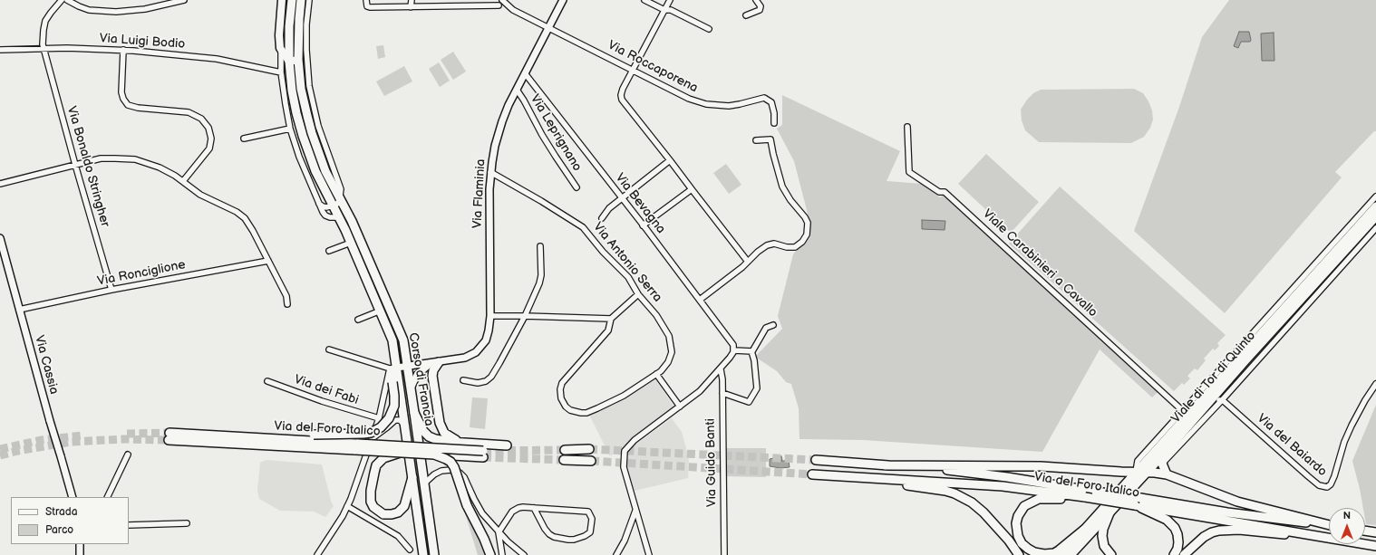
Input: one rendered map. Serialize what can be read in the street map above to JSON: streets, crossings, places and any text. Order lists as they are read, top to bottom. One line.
{"streets":{"main road":["Viale di Tor di Quinto","Corso di Francia","Via del Foro Italico"],"street":["Via Luigi Bodio","Via Roccaporena","Via Leprignano","Via Bonaldo Stringher","Via Flaminia","Via Bevagna","Via Antonio Serra","Viale Carabinieri a Cavallo","Via Ronciglione","Via Cassia","Via dei Fabi","Via del Baiardo","Via Guido Banti"]},"crossings":[["Via Luigi Bodio","Via Bonaldo Stringher"],["Via Luigi Bodio","Corso di Francia"],["Via Roccaporena","Via Flaminia"],["Via Leprignano","Via Flaminia"],["Via Bonaldo Stringher","Via Ronciglione"],["Via Flaminia","Via Bevagna"],["Via Flaminia","Via Antonio Serra"],["Via Flaminia","Corso di Francia"],["Viale Carabinieri a Cavallo","Viale di Tor di Quinto"],["Via Ronciglione","Via Cassia"],["Viale di Tor di Quinto","Via del Baiardo"]],"legend":["Strada","Parco"],"north":"top"}
